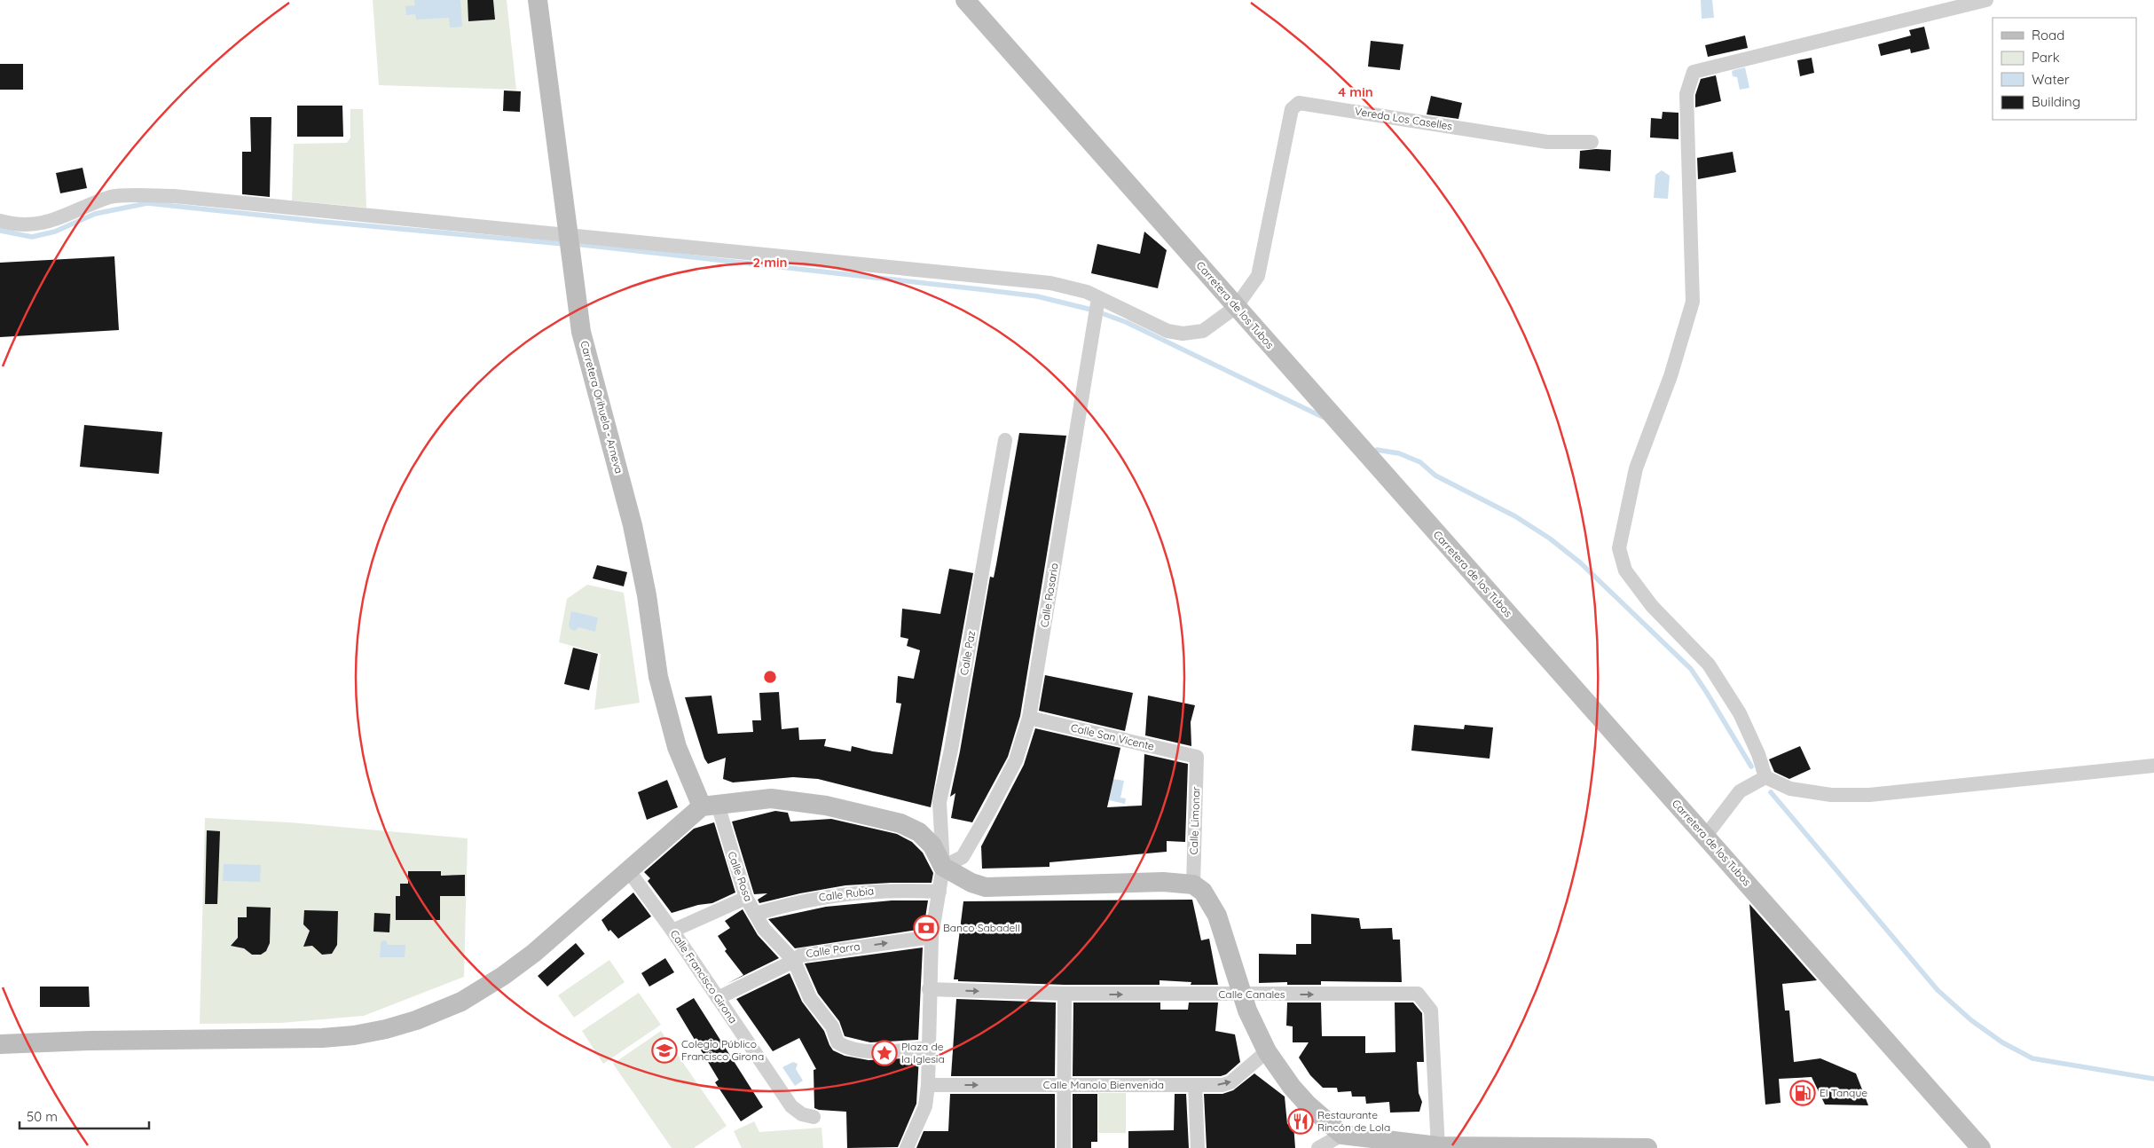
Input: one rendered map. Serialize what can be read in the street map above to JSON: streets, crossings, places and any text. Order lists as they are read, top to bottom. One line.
{"streets":{"main road":["Carretera de los Tubos","Carretera Orihuela - Arneva"],"street":["Vereda Los Caselles","Calle Rosario","Calle Paz","Calle San Vicente","Calle Limonar","Calle Rosa","Calle Rubia","Calle Parra","Calle Francisco Girona","Calle Canales","Calle Manolo Bienvenida"]},"crossings":[["Vereda Los Caselles","Carretera de los Tubos"],["Carretera Orihuela - Arneva","Calle Rosa"],["Calle Rosario","Calle Paz"],["Calle Rosario","Calle San Vicente"],["Calle Paz","Calle Rubia"],["Calle Paz","Calle Parra"],["Calle Paz","Calle Canales"],["Calle Paz","Calle Manolo Bienvenida"],["Calle San Vicente","Calle Limonar"],["Calle Rosa","Calle Rubia"],["Calle Rosa","Calle Parra"],["Calle Parra","Calle Francisco Girona"]],"one_way":["Calle Parra","Calle Canales","Calle Manolo Bienvenida"],"places":{"bank":["Banco Sabadell"],"school or university":["Colegio Público Francisco Girona"],"place":["Plaza de la Iglesia"],"fuel station":["El Tanque"],"restaurant":["Restaurante Rincón de Lola"]},"legend":["Road","Park","Water","Building"],"scale_bar":"50 m","rings":["4 min","2 min"]}
